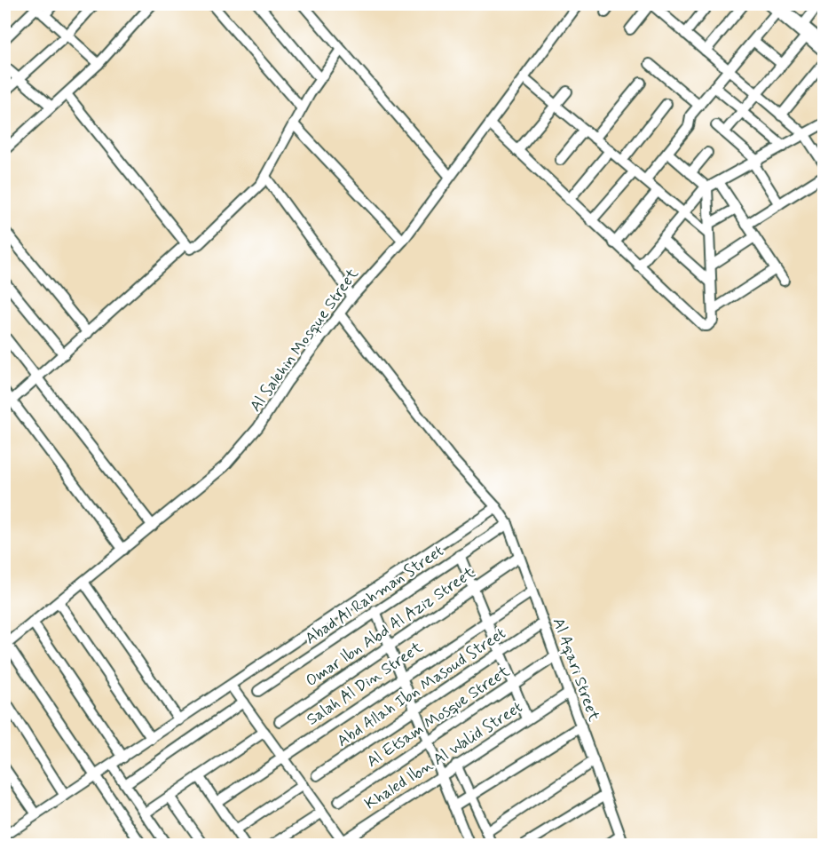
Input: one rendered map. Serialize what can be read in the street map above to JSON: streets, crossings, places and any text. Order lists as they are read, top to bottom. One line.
{"streets":{"street":["Al Salehin Mosque Street","Abad Al Rahman Street","Omar Ibn Abd Al Aziz Street","Al Aqari Street","Salah Al Din Street","Abd Allah Ibn Masoud Street","Al Etsam Mosque Street","Khaled Ibn Al Walid Street"]},"crossings":[["Al Salehin Mosque Street","Al Aqari Street"],["Abad Al Rahman Street","Al Aqari Street"],["Omar Ibn Abd Al Aziz Street","Al Aqari Street"],["Al Aqari Street","Salah Al Din Street"],["Al Aqari Street","Abd Allah Ibn Masoud Street"],["Al Aqari Street","Al Etsam Mosque Street"],["Al Aqari Street","Khaled Ibn Al Walid Street"]]}
